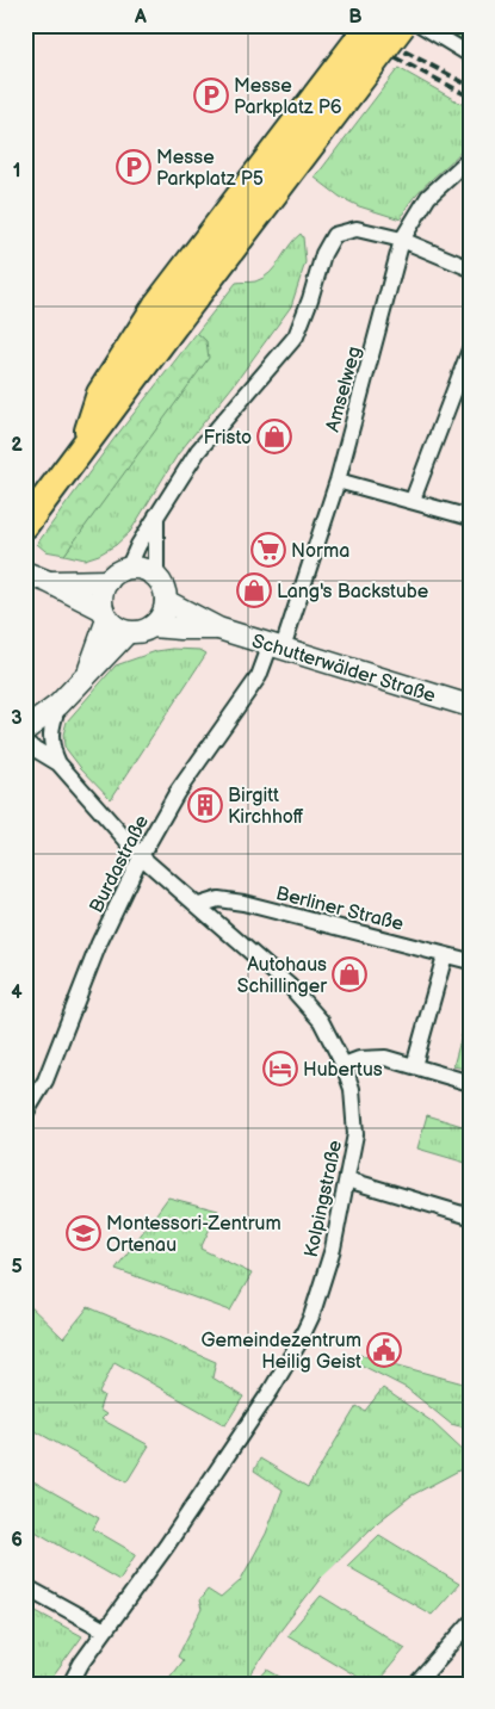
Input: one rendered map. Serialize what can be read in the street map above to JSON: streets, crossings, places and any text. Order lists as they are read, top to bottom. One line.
{"streets":{"main road":["Schutterwälder Straße"],"street":["Amselweg","Burdastraße","Berliner Straße","Kolpingstraße"]},"crossings":[["Amselweg","Schutterwälder Straße"],["Amselweg","Burdastraße"],["Schutterwälder Straße","Burdastraße"],["Burdastraße","Kolpingstraße"],["Berliner Straße","Kolpingstraße"]],"places":{"parking":["Messe Parkplatz P6","Messe Parkplatz P5"],"shop":["Fristo","Lang's Backstube","Autohaus Schillinger"],"supermarket":["Norma"],"building":["Birgitt Kirchhoff"],"hotel":["Hubertus"],"school or university":["Montessori-Zentrum Ortenau"],"public building":["Gemeindezentrum Heilig Geist"]},"grid":{"columns":["A","B"],"rows":["1","2","3","4","5","6"]}}
